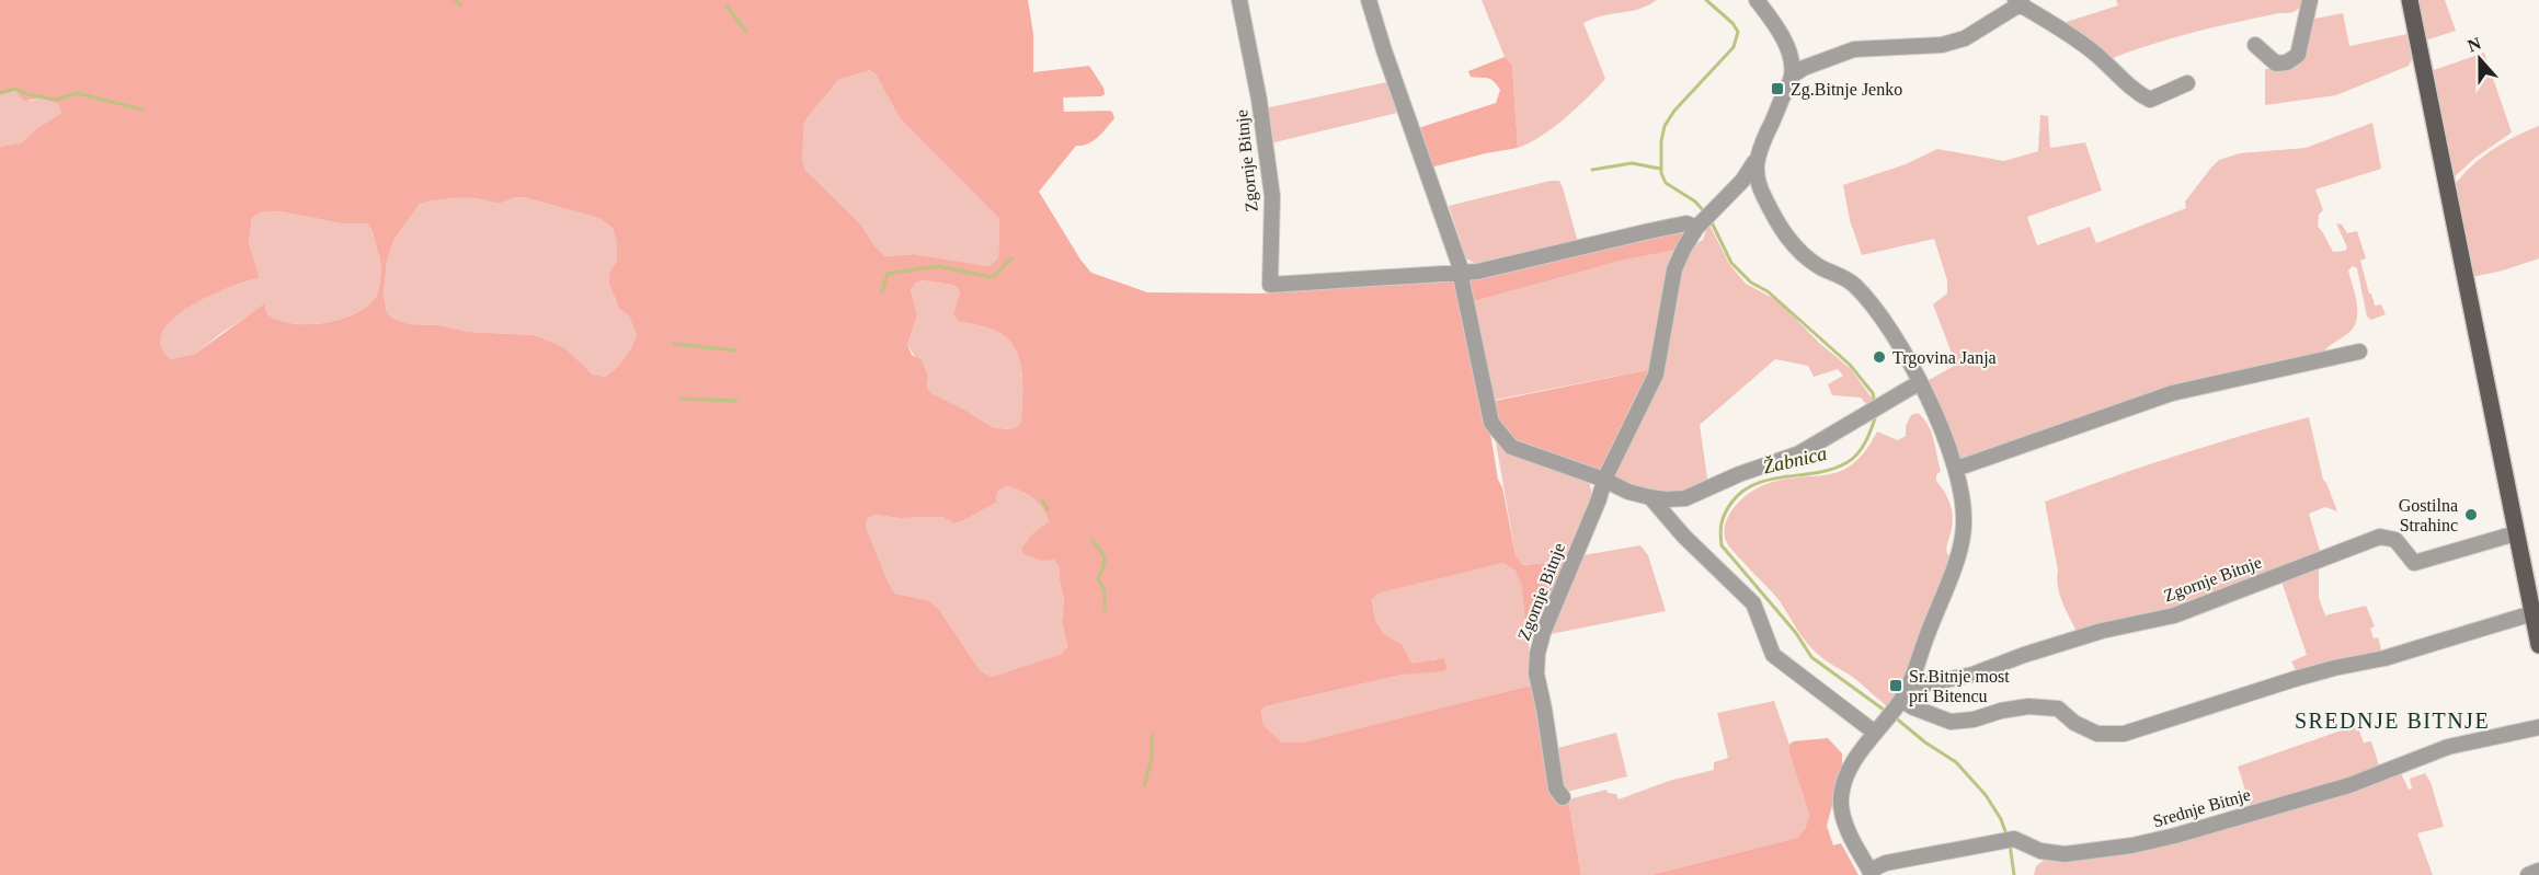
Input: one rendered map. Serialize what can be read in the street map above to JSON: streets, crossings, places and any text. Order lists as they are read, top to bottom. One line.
{"streets":{"street":["Zgornje Bitnje","Srednje Bitnje"]},"districts":["SREDNJE BITNJE"],"water":["Žabnica"],"places":{"transit":["Zg.Bitnje Jenko","Sr.Bitnje most pri Bitencu"],"other":["Trgovina Janja","Gostilna Strahinc"]},"north":"top"}
